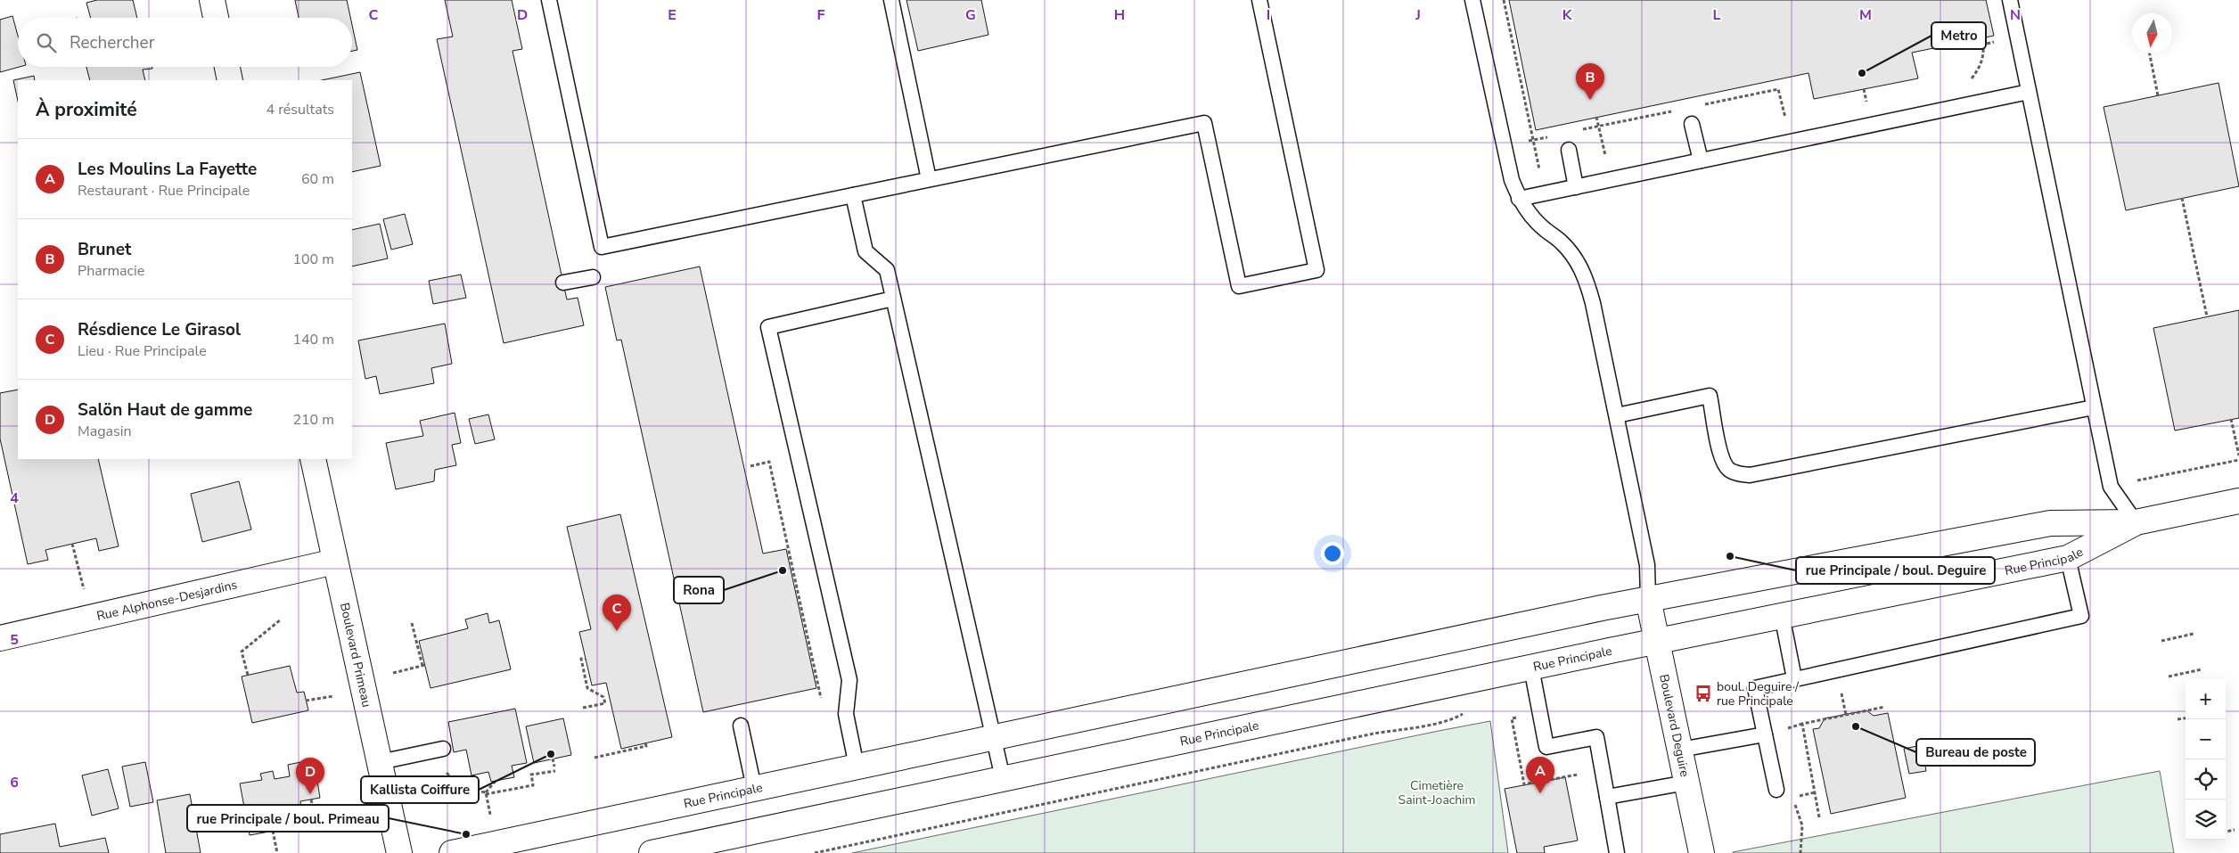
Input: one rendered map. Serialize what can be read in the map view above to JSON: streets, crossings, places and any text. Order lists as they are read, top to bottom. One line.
{"streets":{"street":["Rue Principale","Rue Alphonse-Desjardins","Boulevard Primeau","Boulevard Deguire"]},"crossings":[["Rue Principale","Boulevard Deguire"],["Rue Alphonse-Desjardins","Boulevard Primeau"]],"parks":["Cimetière Saint-Joachim"],"places":{"other":["Metro","rue Principale / boul. Deguire","Rona","Bureau de poste","Kallista Coiffure","rue Principale / boul. Primeau"],"bus stop":["boul. Deguire / rue Principale"]},"north":"bottom","page":{"search":"Rechercher","pins":["B","C","A","D"],"heading":["À proximité","4 résultats"],"list":[{"mark":"A","name":"Les Moulins La Fayette","note":"Restaurant · Rue Principale","value":"60 m"},{"mark":"B","name":"Brunet","note":"Pharmacie","value":"100 m"},{"mark":"C","name":"Résdience Le Girasol","note":"Lieu · Rue Principale","value":"140 m"},{"mark":"D","name":"Salön Haut de gamme","note":"Magasin","value":"210 m"}],"map_buttons":["+","−"]},"grid":{"columns":["C","D","E","F","G","H","I","J","K","L","M","N"],"rows":["4","5","6"]}}
